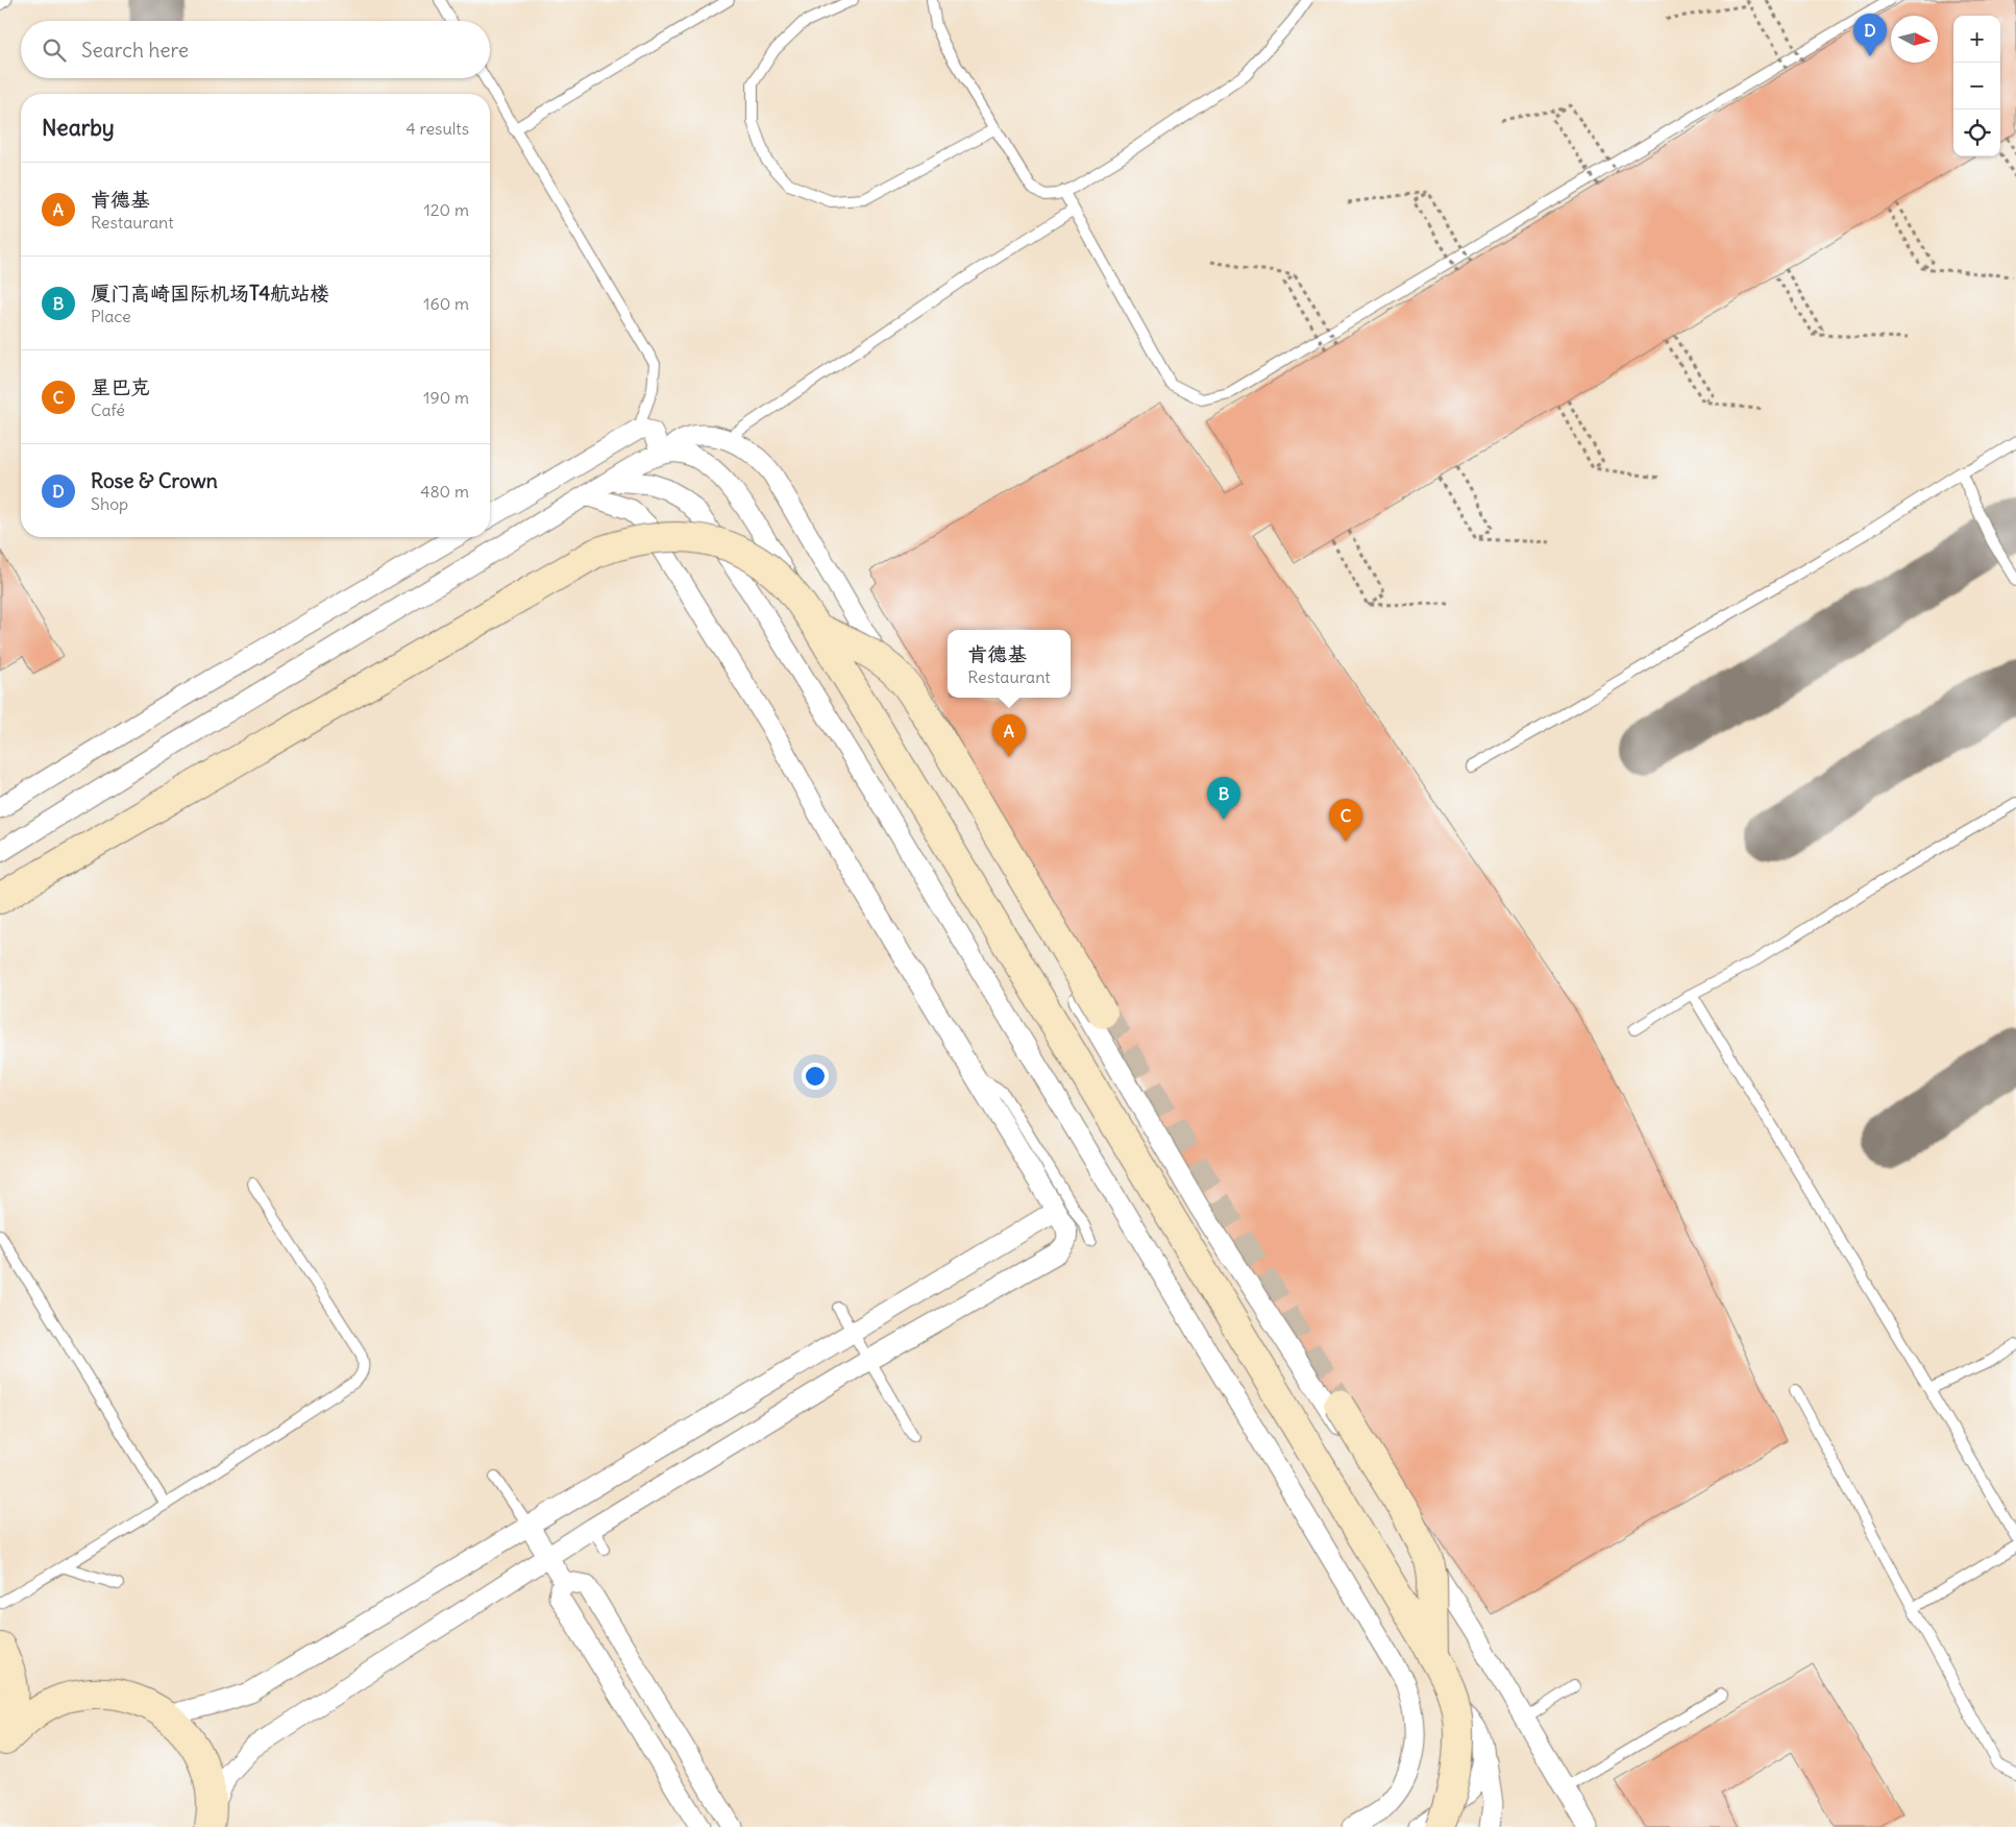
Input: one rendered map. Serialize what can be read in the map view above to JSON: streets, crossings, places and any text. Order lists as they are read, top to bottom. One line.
{"north":"right","page":{"pins":["D","A","B","C"],"map_buttons":["+","−"],"search":"Search here","heading":["Nearby","4 results"],"list":[{"mark":"A","name":"肯德基","note":"Restaurant","value":"120 m"},{"mark":"B","name":"厦门高崎国际机场T4航站楼","note":"Place","value":"160 m"},{"mark":"C","name":"星巴克","note":"Café","value":"190 m"},{"mark":"D","name":"Rose & Crown","note":"Shop","value":"480 m"}],"popup":["肯德基","Restaurant"]}}
